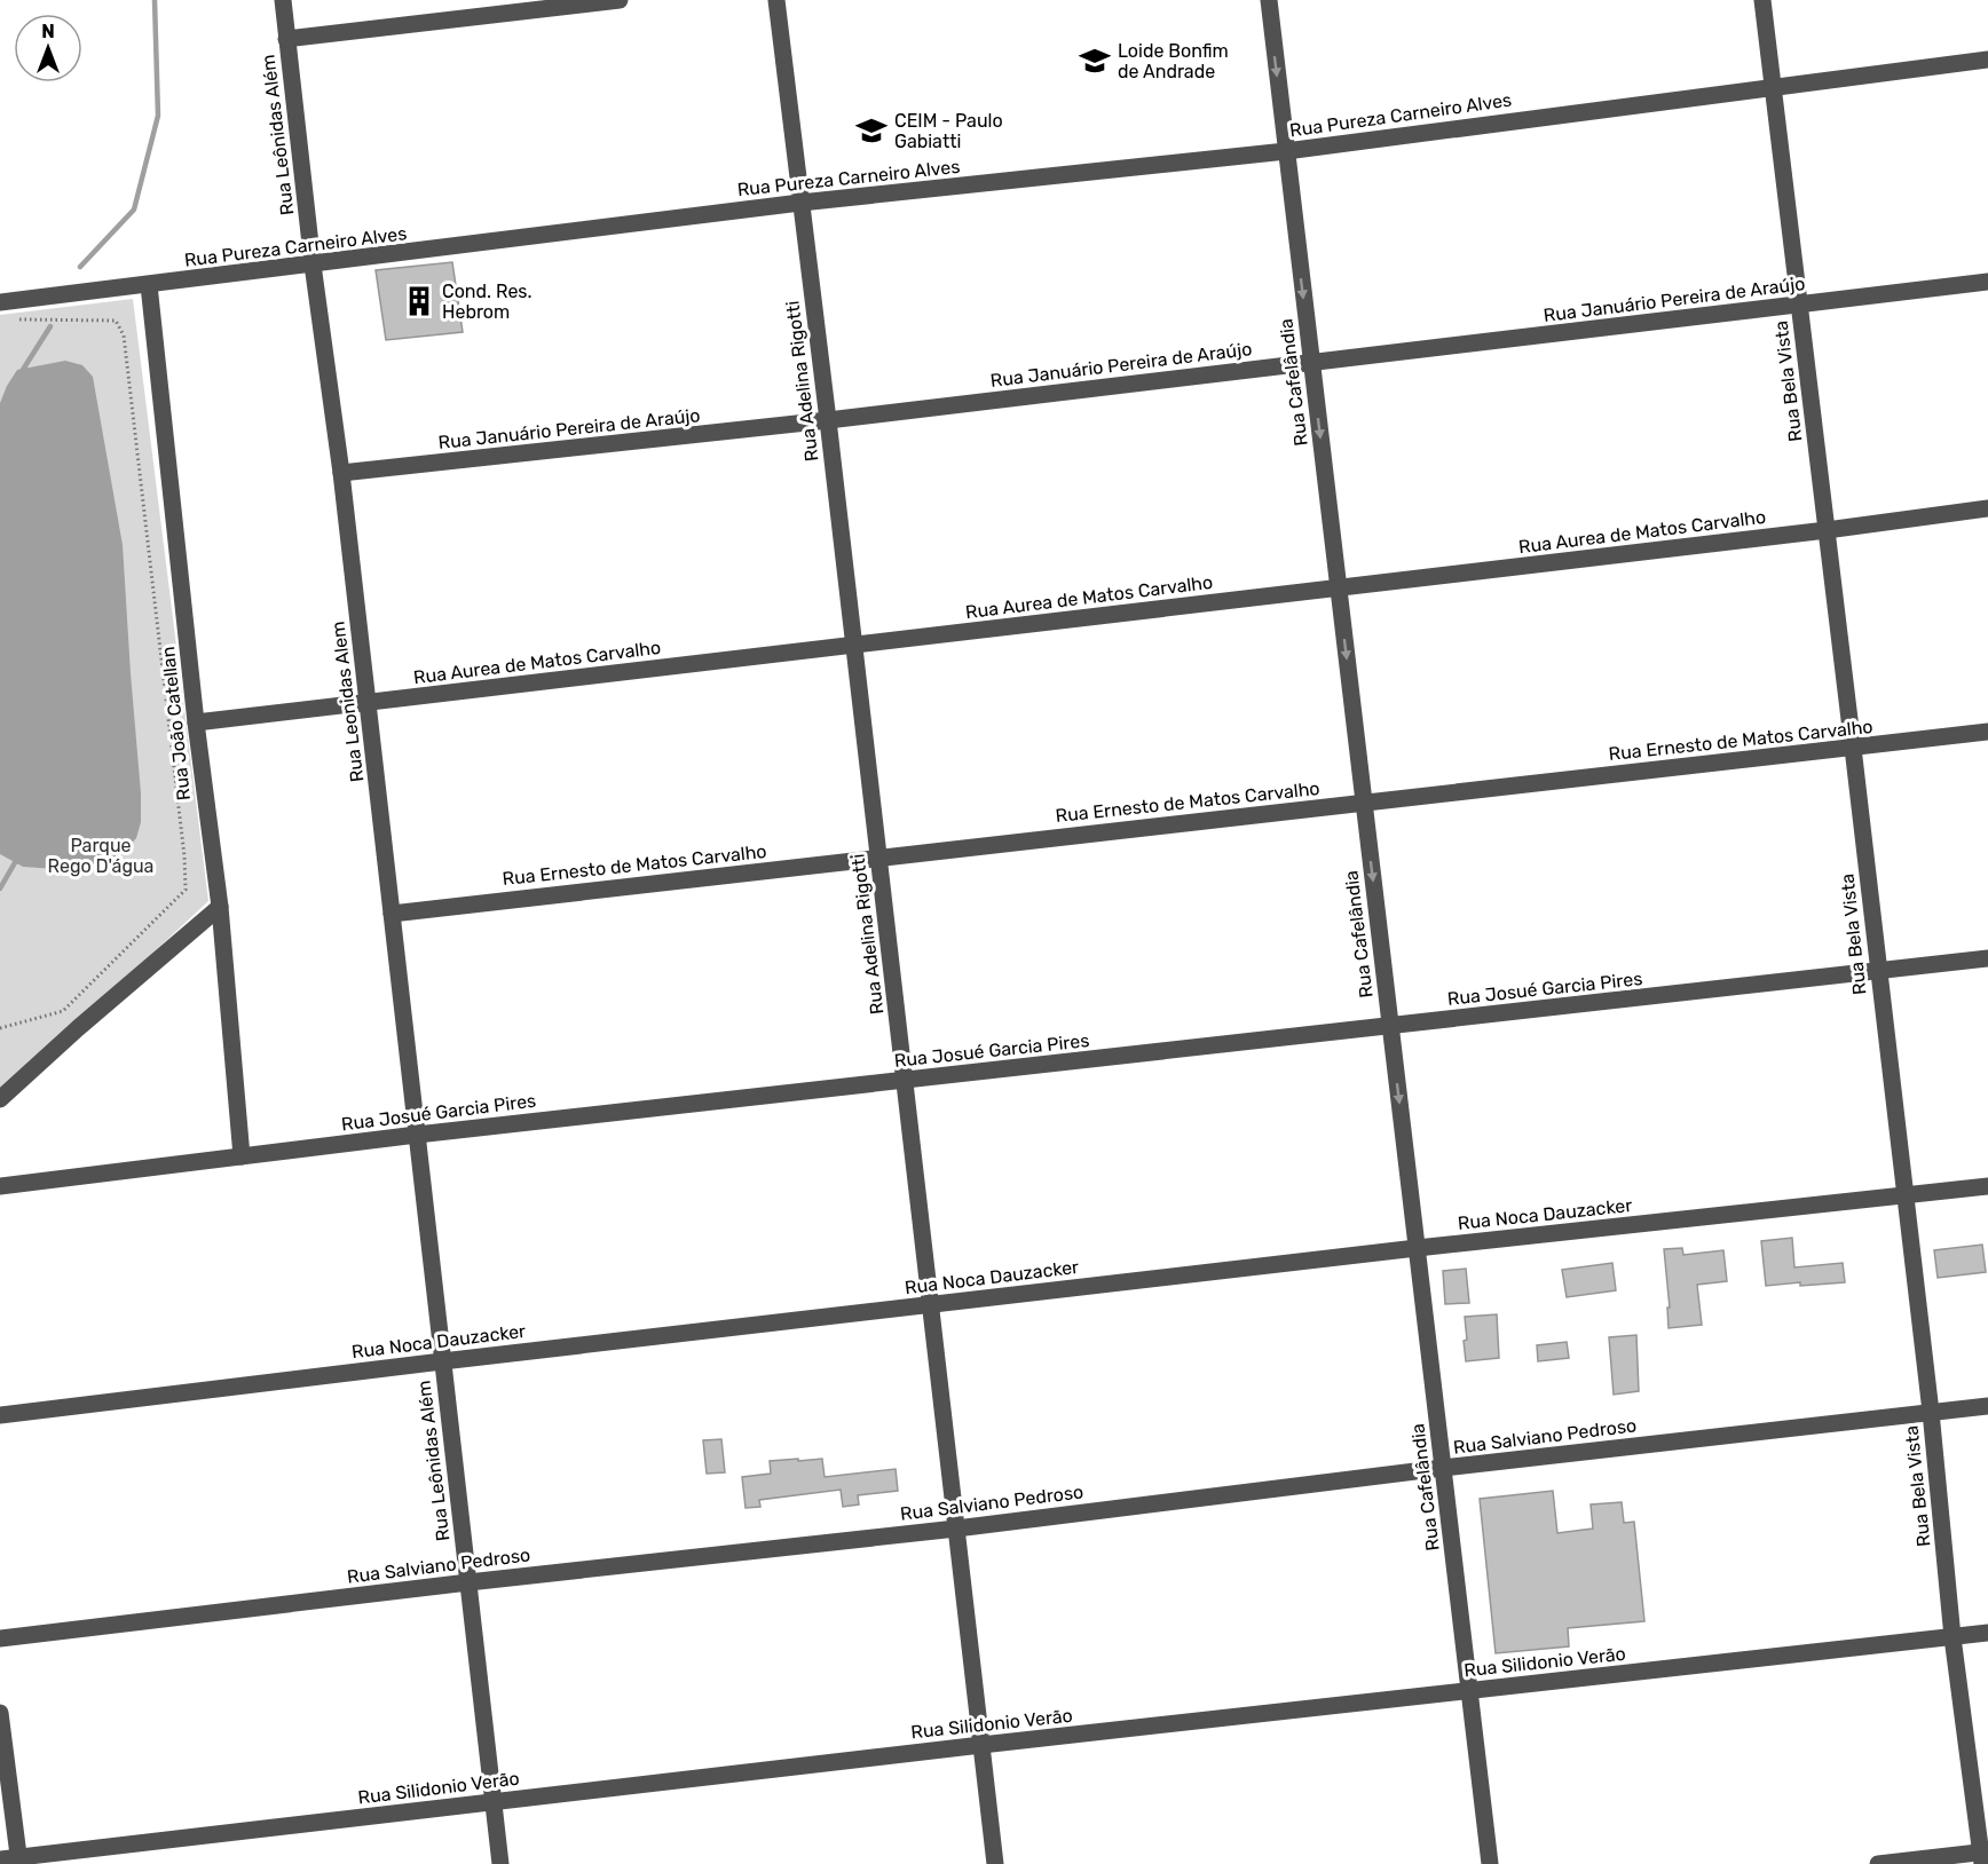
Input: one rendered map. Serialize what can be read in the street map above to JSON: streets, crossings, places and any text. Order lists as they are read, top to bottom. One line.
{"streets":{"street":["Rua Pureza Carneiro Alves","Rua Leônidas Além","Rua Januário Pereira de Araújo","Rua Adelina Rigotti","Rua Bela Vista","Rua Cafelândia","Rua Aurea de Matos Carvalho","Rua Leonidas Alem","Rua João Catellan","Rua Ernesto de Matos Carvalho","Rua Josué Garcia Pires","Rua Noca Dauzacker","Rua Salviano Pedroso","Rua Silidonio Verão"]},"crossings":[["Rua Pureza Carneiro Alves","Rua Leônidas Além"],["Rua Pureza Carneiro Alves","Rua Adelina Rigotti"],["Rua Pureza Carneiro Alves","Rua Bela Vista"],["Rua Pureza Carneiro Alves","Rua Cafelândia"],["Rua Pureza Carneiro Alves","Rua Leonidas Alem"],["Rua Pureza Carneiro Alves","Rua João Catellan"],["Rua Leônidas Além","Rua Leonidas Alem"],["Rua Leônidas Além","Rua Josué Garcia Pires"],["Rua Leônidas Além","Rua Noca Dauzacker"],["Rua Leônidas Além","Rua Salviano Pedroso"],["Rua Leônidas Além","Rua Silidonio Verão"],["Rua Januário Pereira de Araújo","Rua Adelina Rigotti"],["Rua Januário Pereira de Araújo","Rua Bela Vista"],["Rua Januário Pereira de Araújo","Rua Cafelândia"],["Rua Januário Pereira de Araújo","Rua Leonidas Alem"],["Rua Adelina Rigotti","Rua Aurea de Matos Carvalho"],["Rua Adelina Rigotti","Rua Ernesto de Matos Carvalho"],["Rua Adelina Rigotti","Rua Josué Garcia Pires"],["Rua Adelina Rigotti","Rua Noca Dauzacker"],["Rua Adelina Rigotti","Rua Salviano Pedroso"],["Rua Adelina Rigotti","Rua Silidonio Verão"],["Rua Bela Vista","Rua Aurea de Matos Carvalho"],["Rua Bela Vista","Rua Ernesto de Matos Carvalho"],["Rua Bela Vista","Rua Josué Garcia Pires"],["Rua Bela Vista","Rua Noca Dauzacker"],["Rua Bela Vista","Rua Salviano Pedroso"],["Rua Bela Vista","Rua Silidonio Verão"],["Rua Cafelândia","Rua Aurea de Matos Carvalho"],["Rua Cafelândia","Rua Ernesto de Matos Carvalho"],["Rua Cafelândia","Rua Josué Garcia Pires"],["Rua Cafelândia","Rua Noca Dauzacker"],["Rua Cafelândia","Rua Salviano Pedroso"],["Rua Cafelândia","Rua Silidonio Verão"],["Rua Aurea de Matos Carvalho","Rua Leonidas Alem"],["Rua Aurea de Matos Carvalho","Rua João Catellan"],["Rua Leonidas Alem","Rua Ernesto de Matos Carvalho"],["Rua Leonidas Alem","Rua Josué Garcia Pires"],["Rua João Catellan","Rua Josué Garcia Pires"]],"one_way":["Rua Cafelândia"],"parks":["Parque Rego D'água"],"places":{"school or university":["Loide Bonfim de Andrade","CEIM - Paulo Gabiatti"],"building":["Cond. Res. Hebrom"]},"north":"top"}
